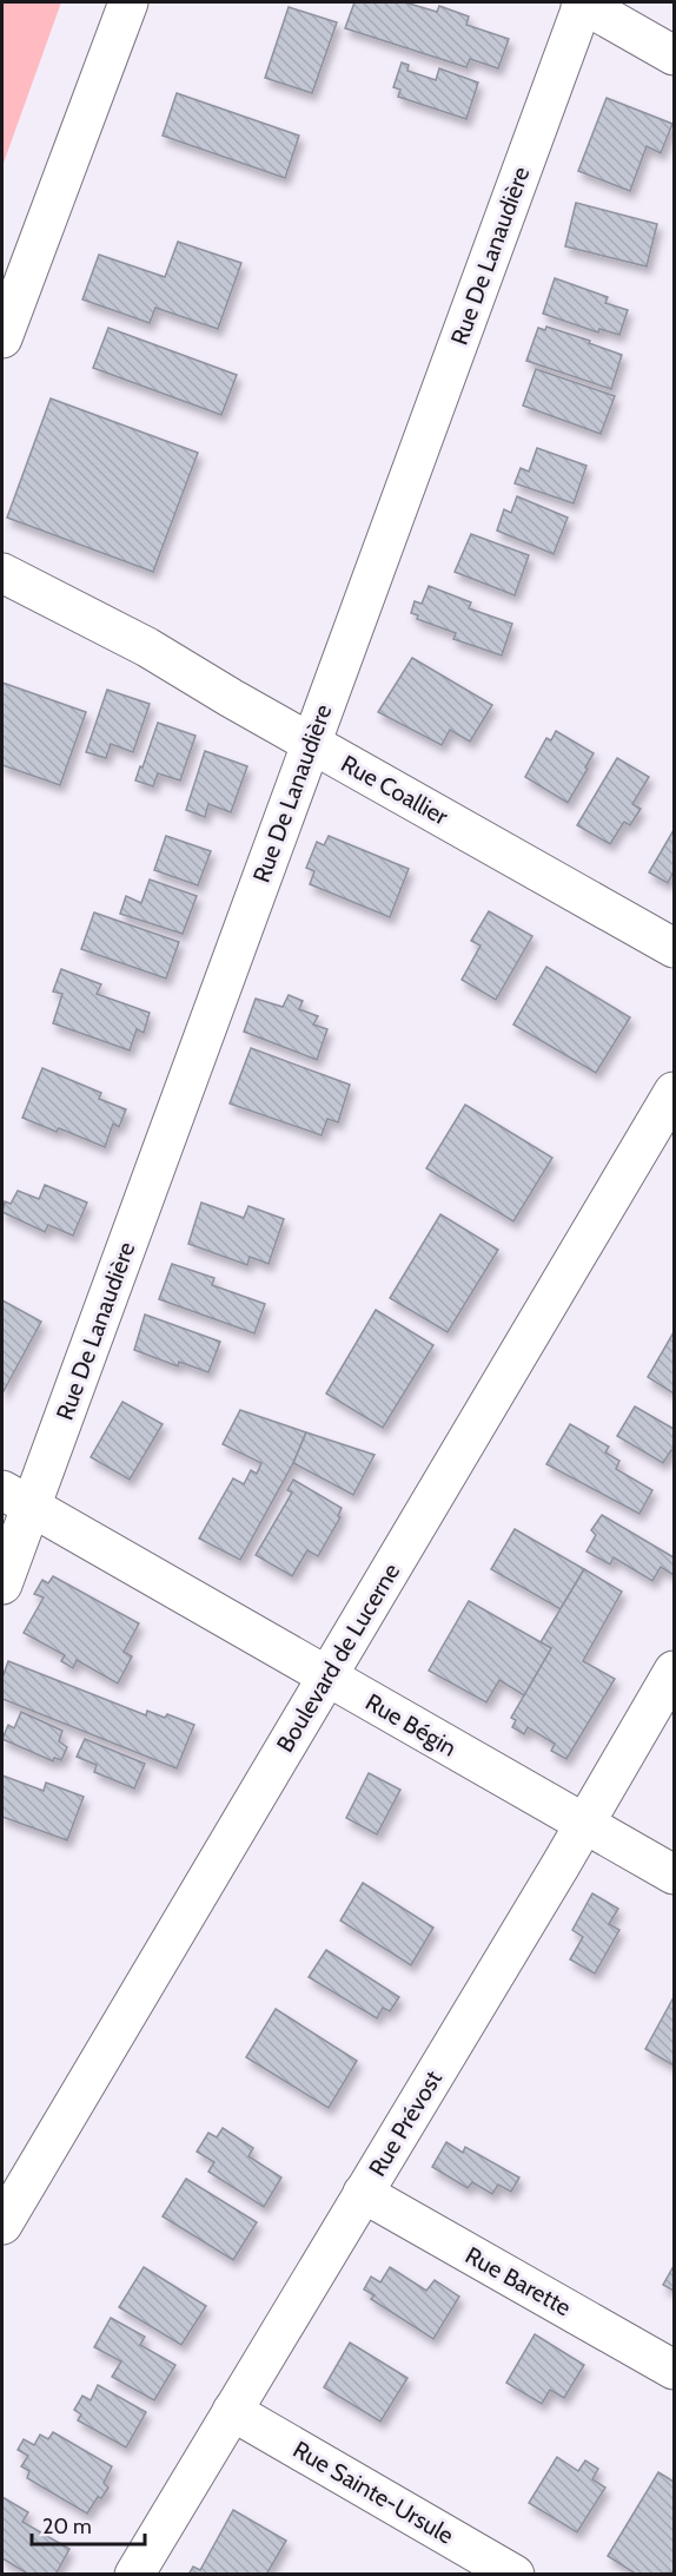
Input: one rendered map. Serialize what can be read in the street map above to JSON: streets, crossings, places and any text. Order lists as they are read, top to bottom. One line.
{"streets":{"street":["Rue De Lanaudière","Rue Coallier","Boulevard de Lucerne","Rue Bégin","Rue Prévost","Rue Barette","Rue Sainte-Ursule"]},"crossings":[["Rue De Lanaudière","Rue Coallier"],["Rue De Lanaudière","Rue Bégin"],["Boulevard de Lucerne","Rue Bégin"],["Rue Bégin","Rue Prévost"],["Rue Prévost","Rue Barette"],["Rue Prévost","Rue Sainte-Ursule"]],"scale_bar":"20 m"}
